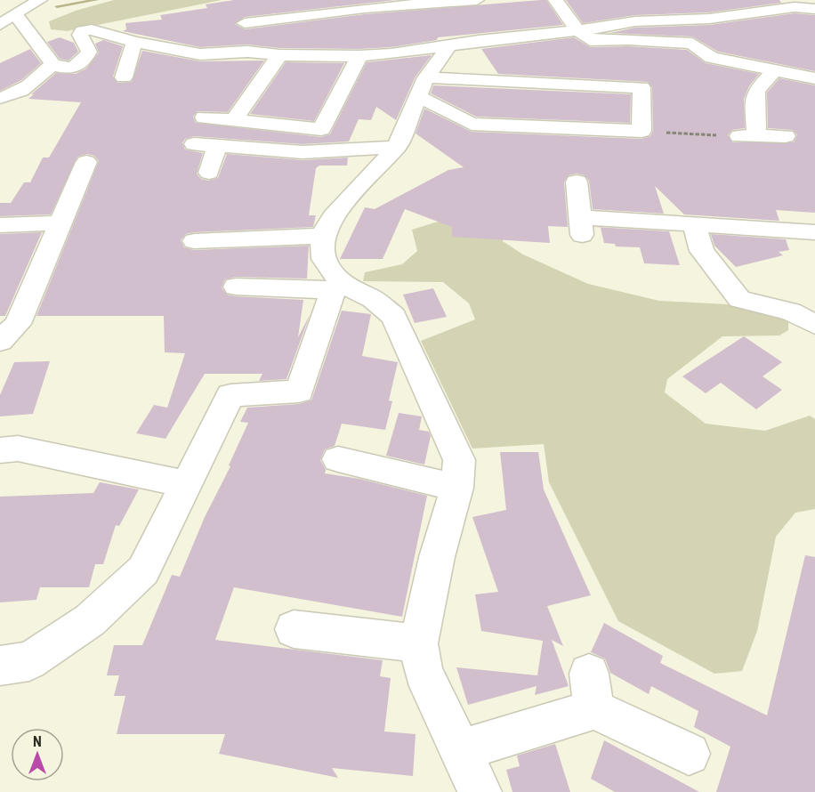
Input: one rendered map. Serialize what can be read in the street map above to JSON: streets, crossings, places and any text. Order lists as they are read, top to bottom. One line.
{"north":"top"}
